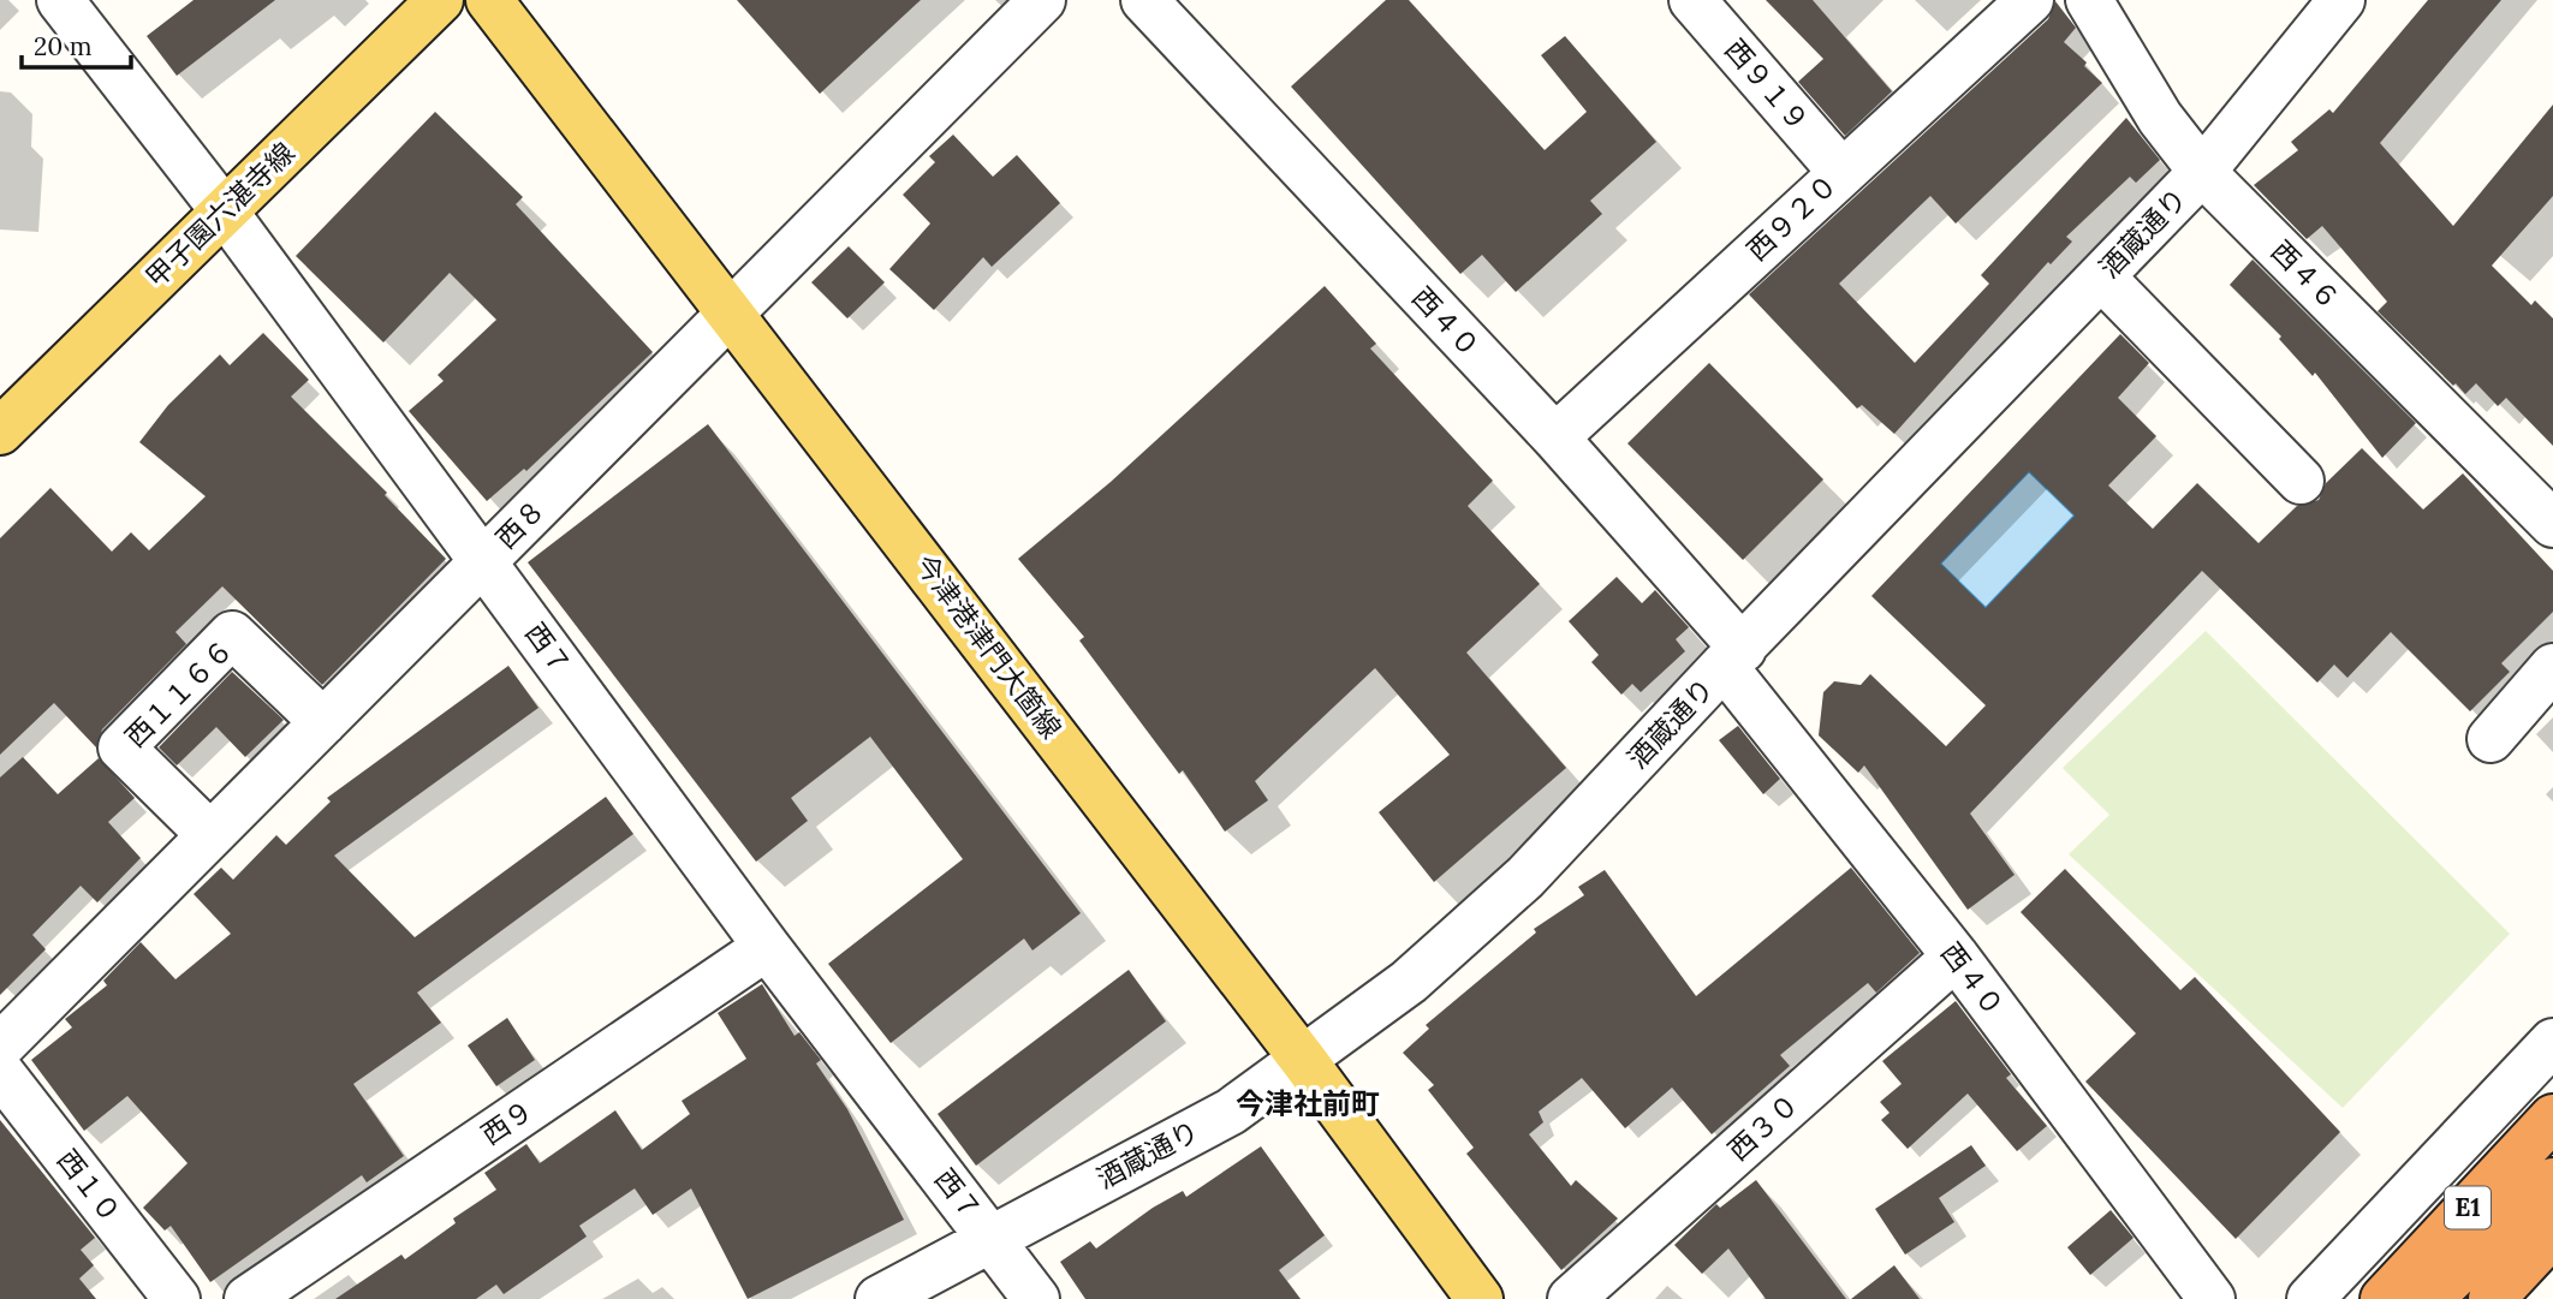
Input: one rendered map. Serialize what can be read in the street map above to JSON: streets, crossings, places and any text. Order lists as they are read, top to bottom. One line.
{"streets":{"highway":["E1"],"main road":["甲子園六湛寺線","今津港津門大箇線"],"street":["西９１９","西９２０","酒蔵通り","西４６","西４０","西８","西７","西１１６６","西９","西３０","西１０"]},"crossings":[["西９１９","西９２０"],["甲子園六湛寺線","西７"],["西９２０","西４０"],["酒蔵通り","西４６"],["酒蔵通り","西４０"],["酒蔵通り","今津港津門大箇線"],["酒蔵通り","西７"],["西４０","西３０"],["西８","今津港津門大箇線"],["西８","西７"],["西８","西１１６６"],["西７","西９"]],"districts":["今津社前町"],"scale_bar":"20 m"}
